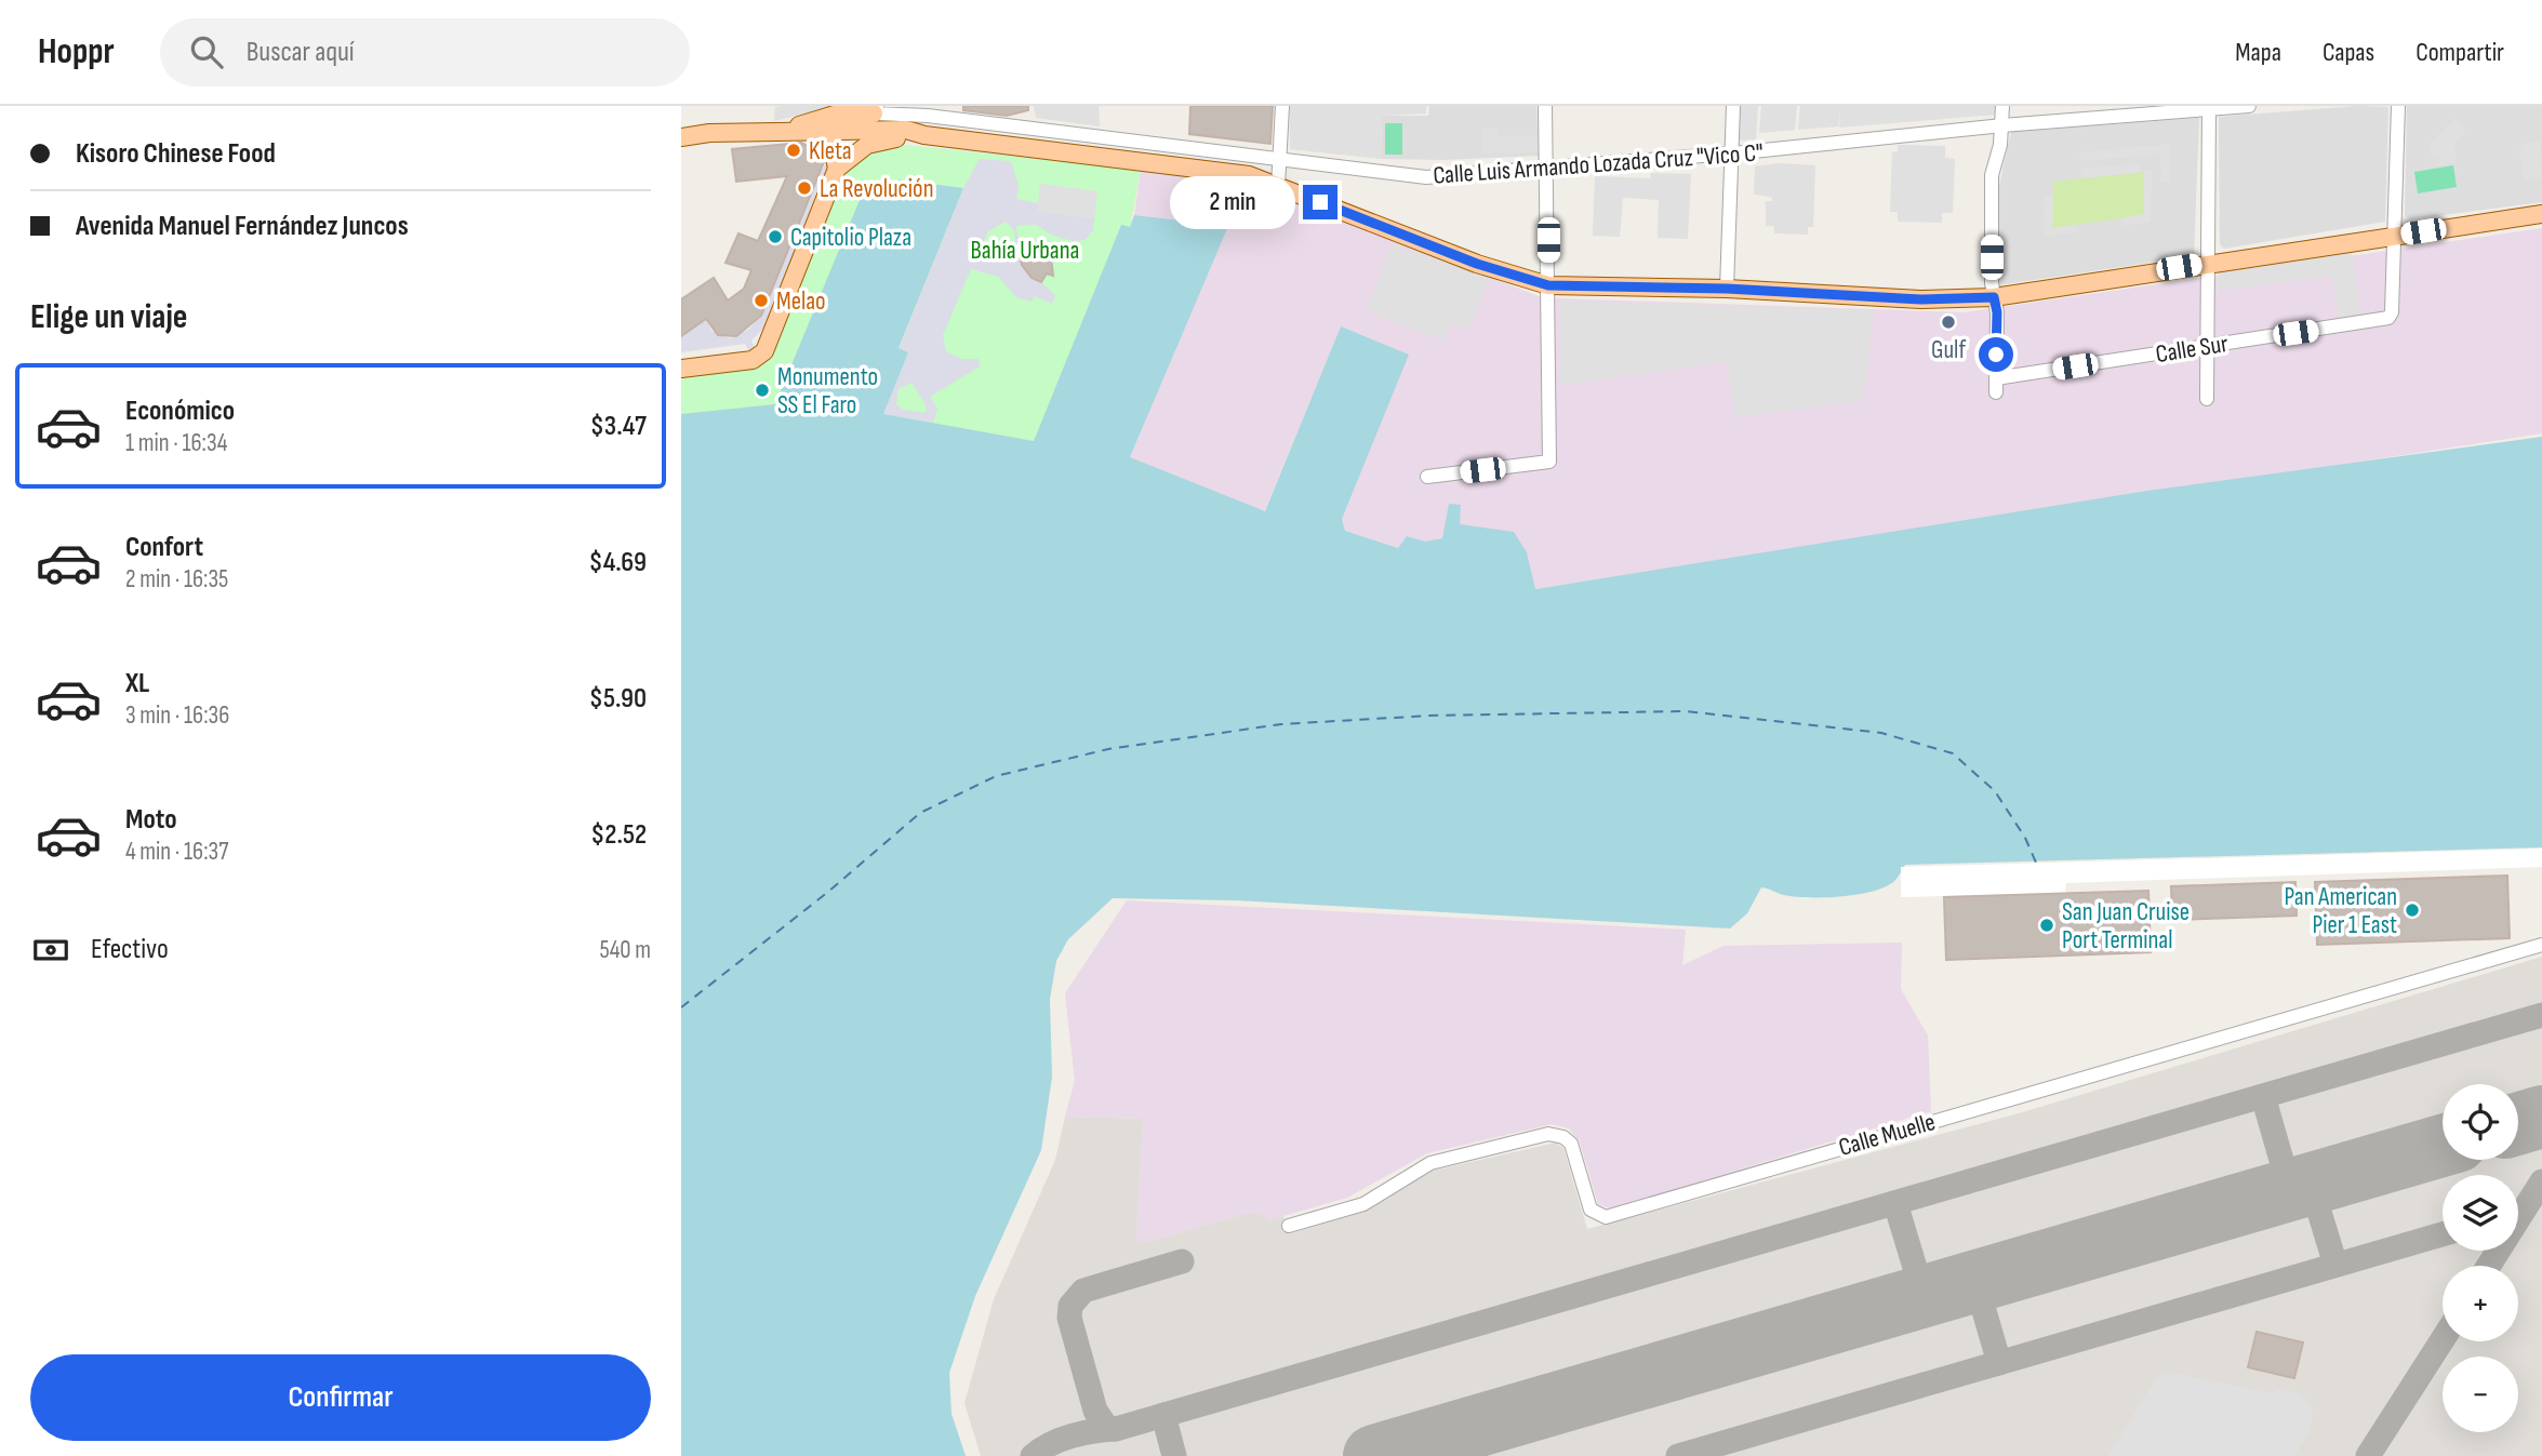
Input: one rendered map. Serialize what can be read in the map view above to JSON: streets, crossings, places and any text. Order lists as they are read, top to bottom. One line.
{"streets":{"street":["Calle Luis Armando Lozada Cruz \"Vico C\"","Calle Sur","Calle Muelle"]},"parks":["Bahía Urbana"],"places":["Kleta","La Revolución","Capitolio Plaza","Melao","Gulf","Monumento SS El Faro","Pan American Pier 1 East","San Juan Cruise Port Terminal"],"page":{"header":"Hoppr","search":"Buscar aquí","nav":["Mapa","Capas","Compartir"],"banner":["Kisoro Chinese Food","Avenida Manuel Fernández Juncos"],"bubble":"2 min","heading":"Elige un viaje","list":[{"name":"Económico","note":"1 min · 16:34","value":"$3.47"},{"name":"Confort","note":"2 min · 16:35","value":"$4.69"},{"name":"XL","note":"3 min · 16:36","value":"$5.90"},{"name":"Moto","note":"4 min · 16:37","value":"$2.52"}],"pay":["Efectivo","540 m"],"map_buttons":["+","−"],"buttons":"Confirmar"}}
